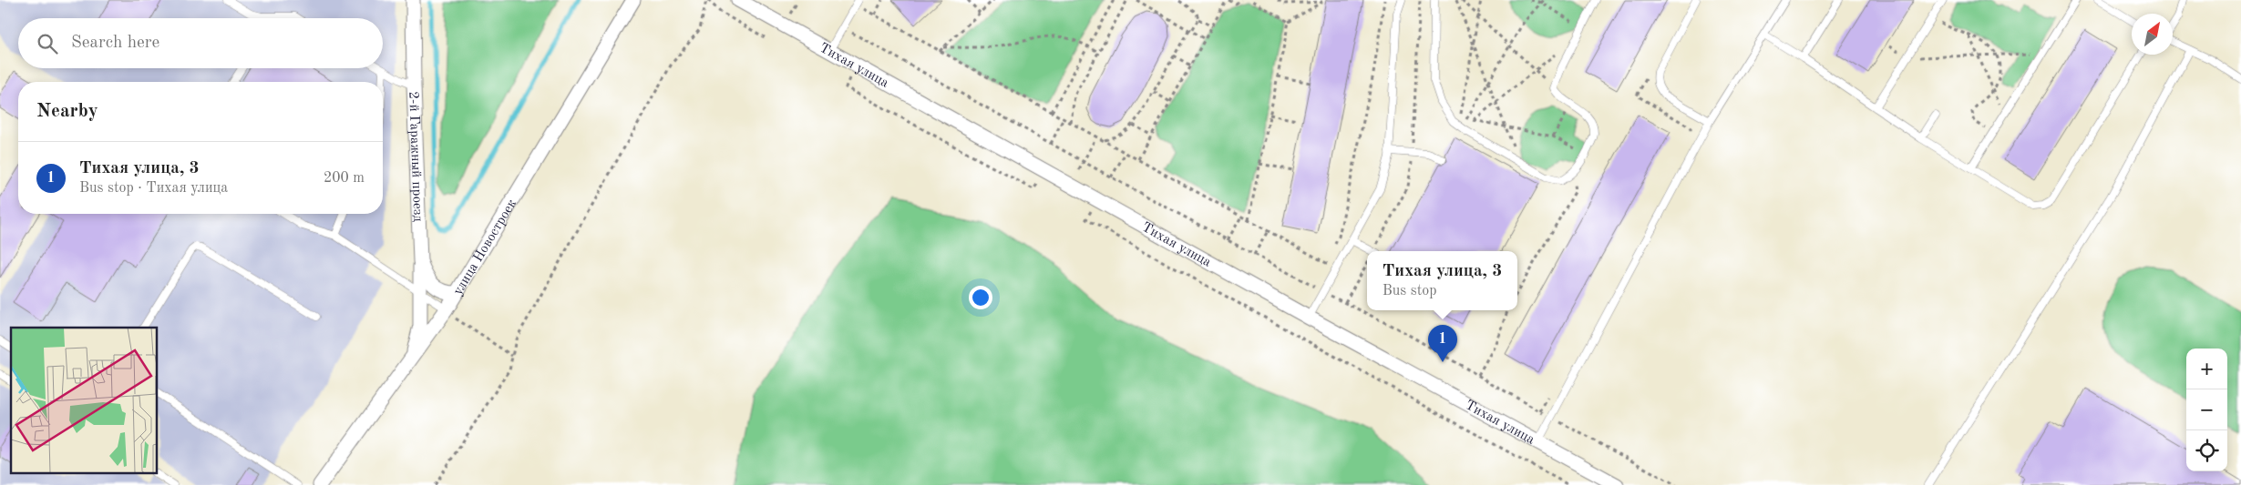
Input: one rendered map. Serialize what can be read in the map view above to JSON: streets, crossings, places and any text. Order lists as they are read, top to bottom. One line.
{"streets":{"street":["Тихая улица","2-й Гаражный проезд","улица Новостроек"]},"crossings":[["2-й Гаражный проезд","улица Новостроек"]],"north":"top right","page":{"search":"Search here","heading":"Nearby","list":[{"mark":"1","name":"Тихая улица, 3","note":"Bus stop · Тихая улица","value":"200 m"}],"popup":["Тихая улица, 3","Bus stop"],"pins":"1","map_buttons":["+","−"]}}
